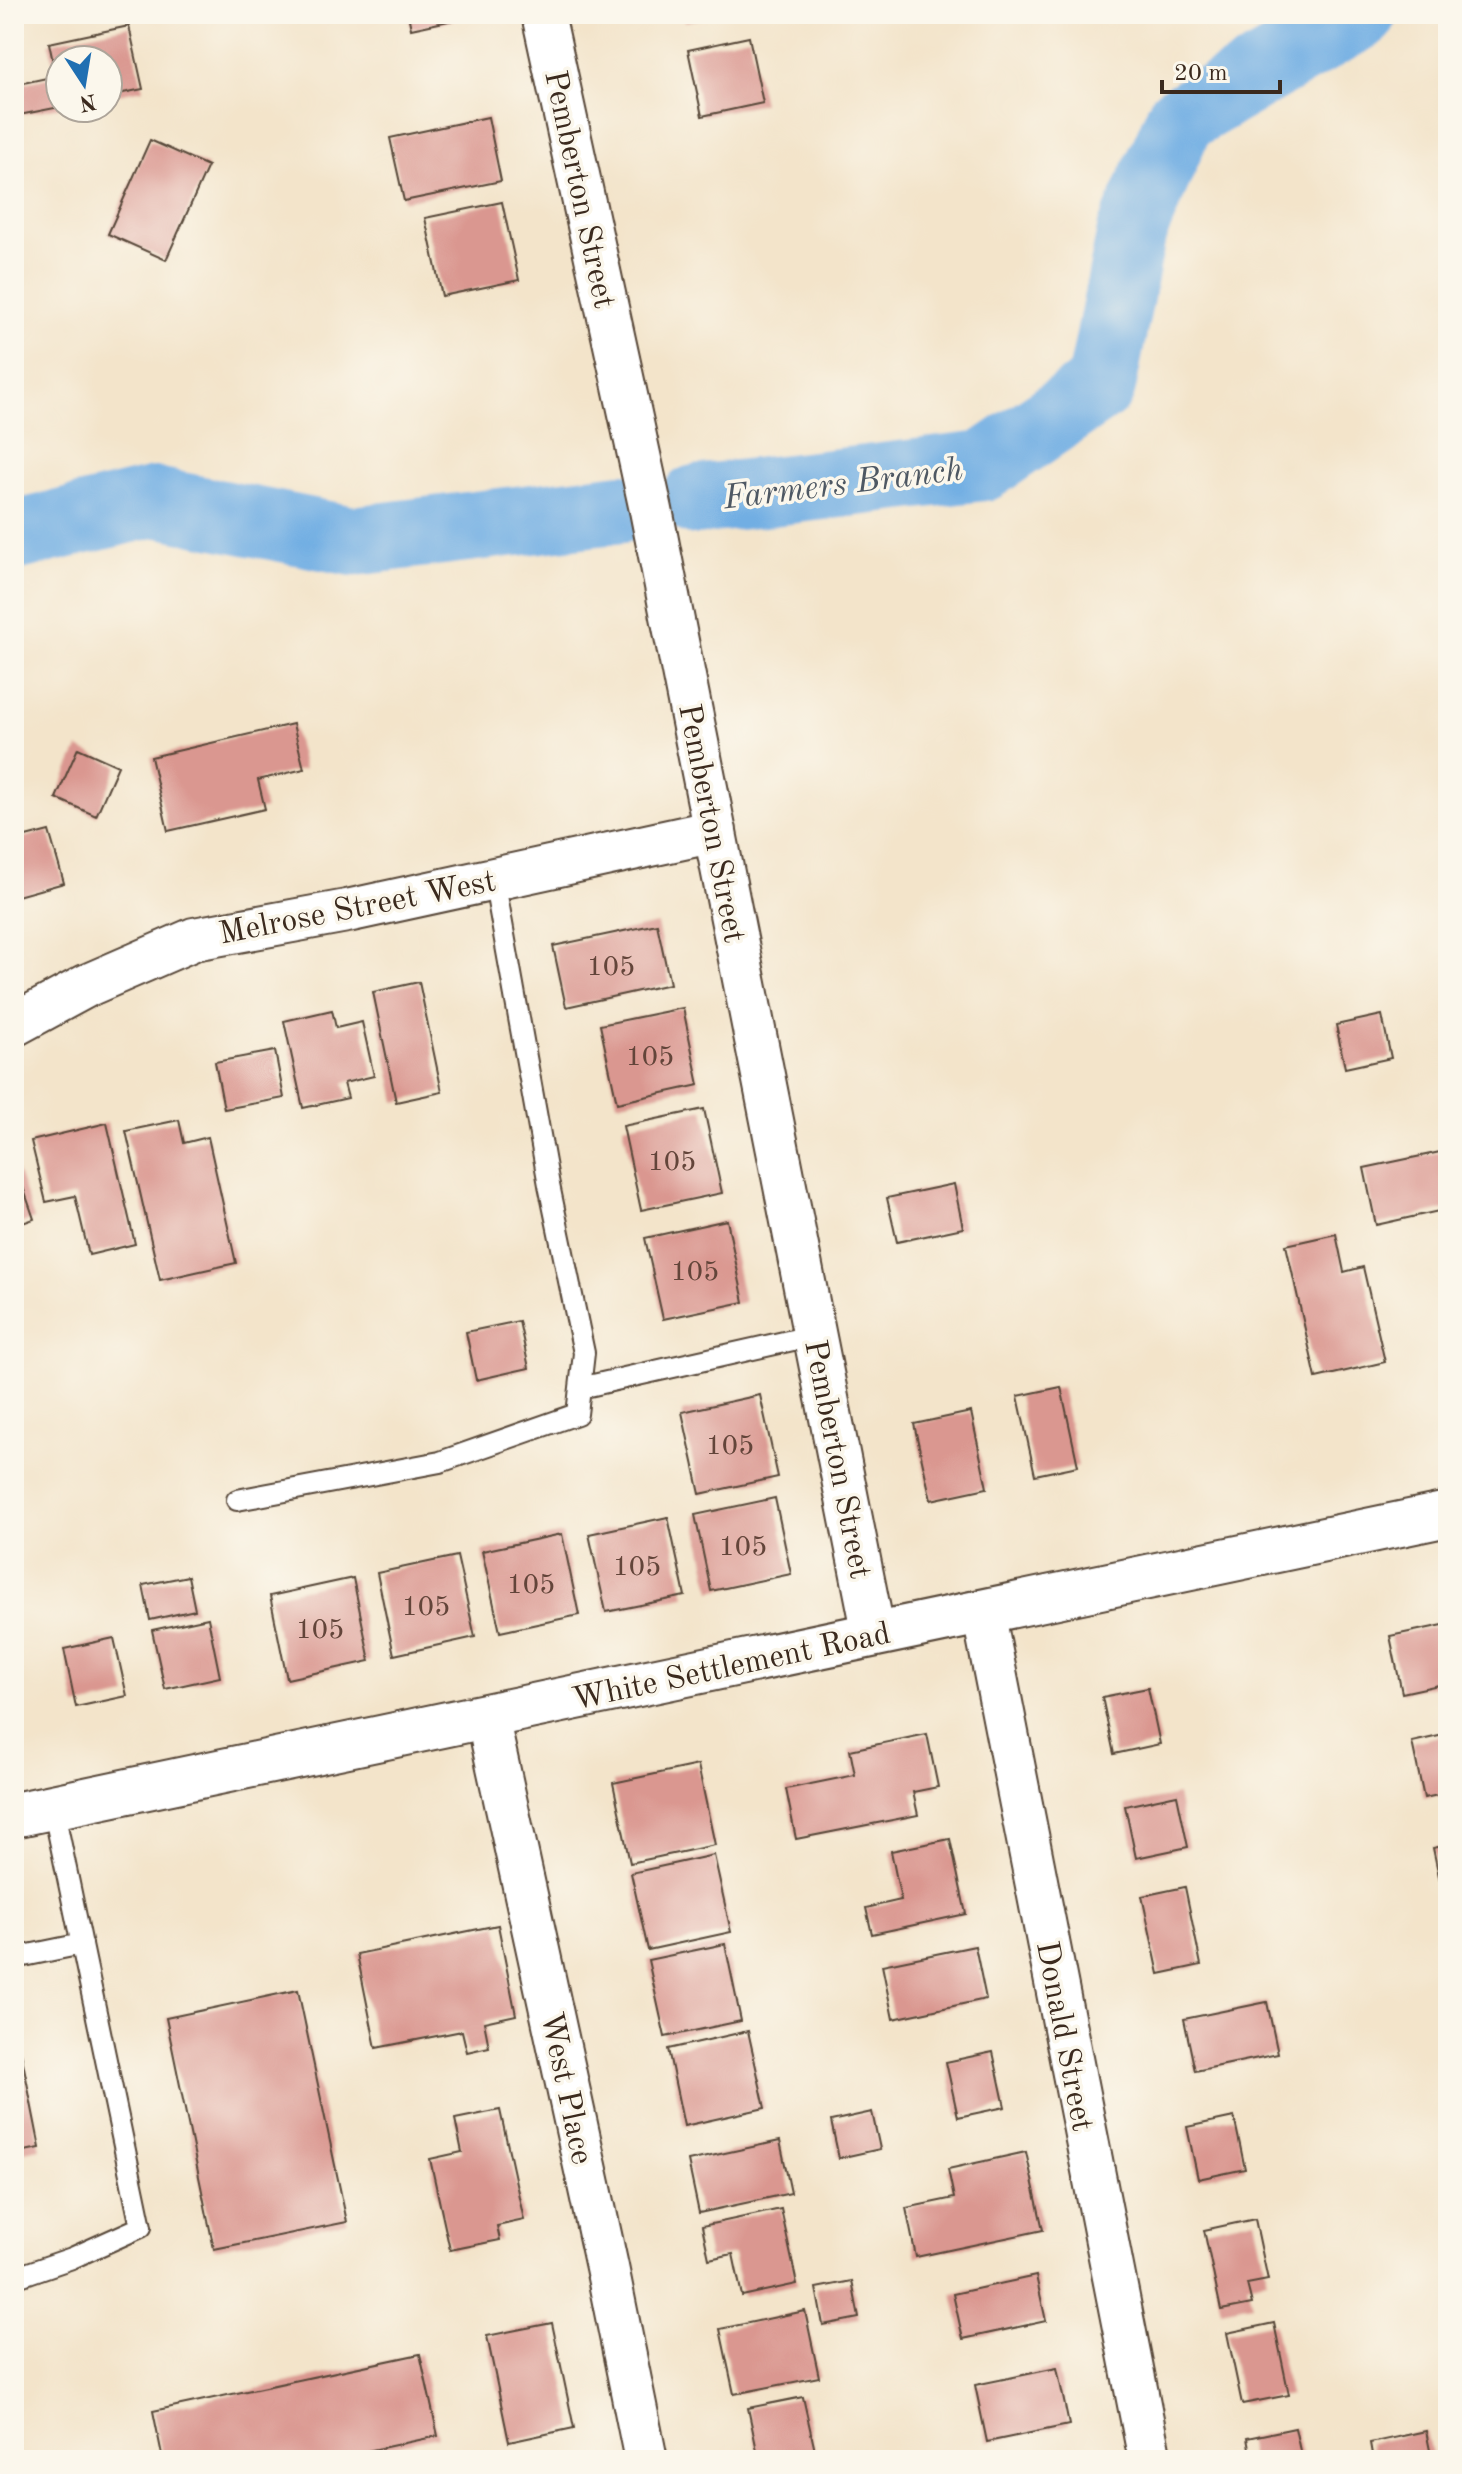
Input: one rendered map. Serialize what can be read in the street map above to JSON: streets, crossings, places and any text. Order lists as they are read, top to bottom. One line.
{"streets":{"main road":["White Settlement Road"],"street":["Pemberton Street","Melrose Street West","Donald Street","West Place"]},"crossings":[["Pemberton Street","Melrose Street West"],["Pemberton Street","White Settlement Road"],["White Settlement Road","Donald Street"],["White Settlement Road","West Place"]],"water":["Farmers Branch"],"house_numbers":["105","105","105","105","105","105","105","105","105","105"],"scale_bar":"20 m","north":"bottom"}
